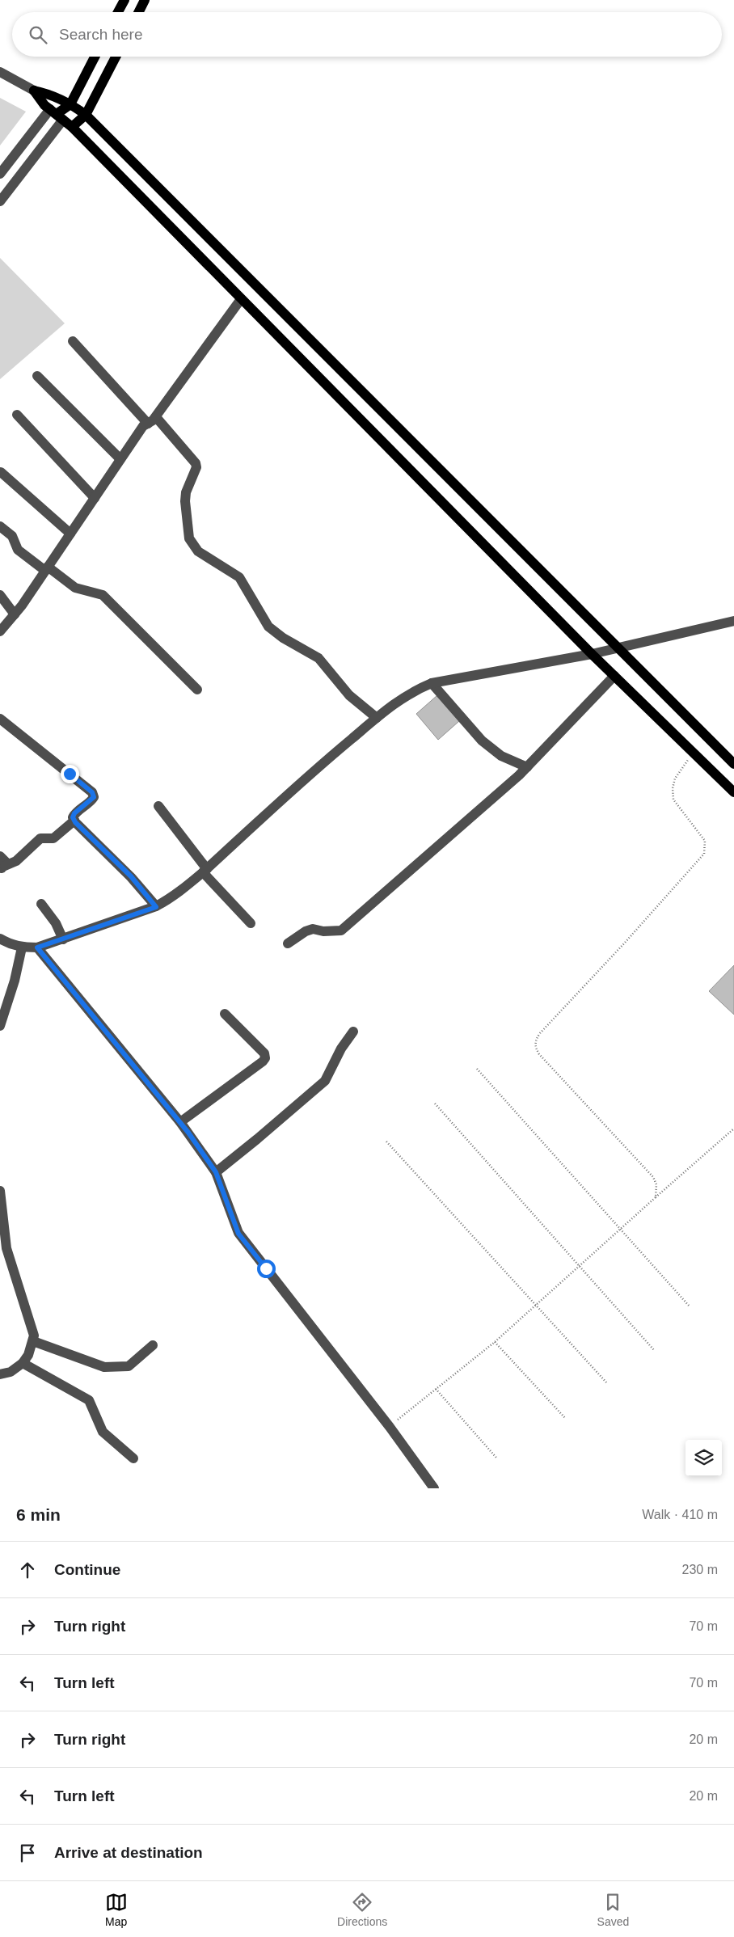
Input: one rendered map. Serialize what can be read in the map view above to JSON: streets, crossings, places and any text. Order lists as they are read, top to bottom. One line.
{"page":{"search":"Search here","heading":["6 min","Walk · 410 m"],"list":[["Continue","230 m"],["Turn right","70 m"],["Turn left","70 m"],["Turn right","20 m"],["Turn left","20 m"],"Arrive at destination"],"nav":["Map","Directions","Saved"]}}
